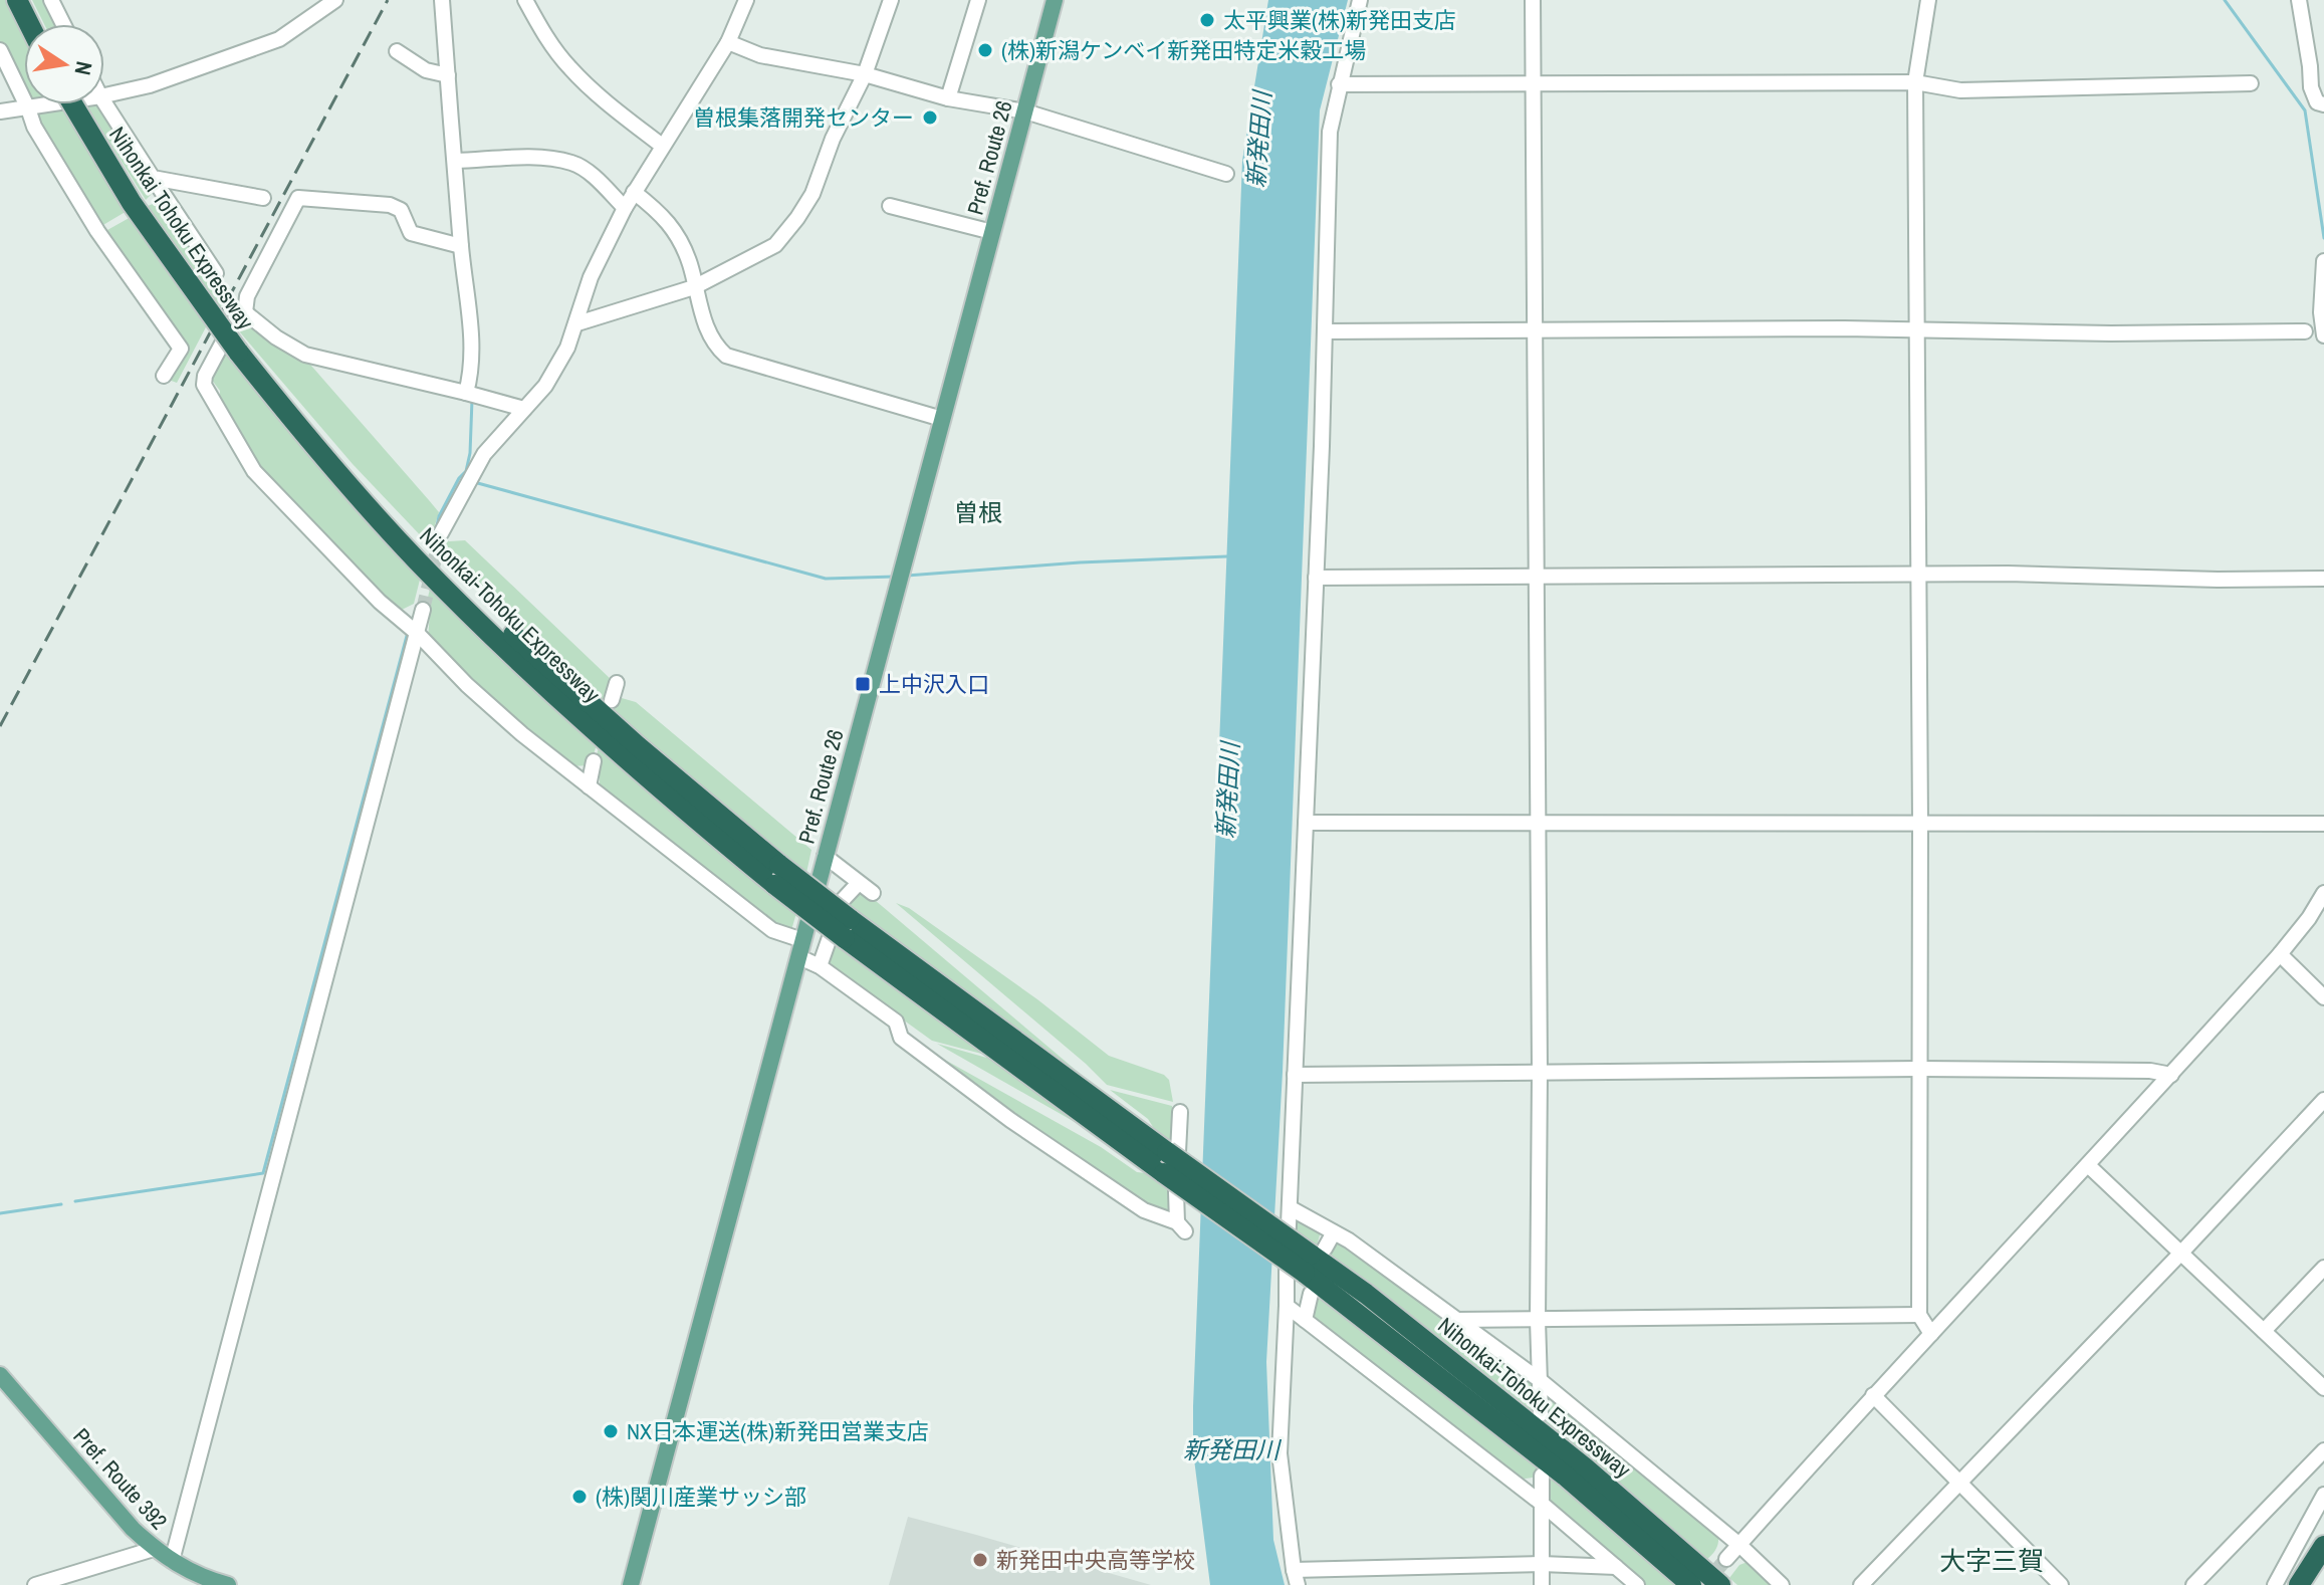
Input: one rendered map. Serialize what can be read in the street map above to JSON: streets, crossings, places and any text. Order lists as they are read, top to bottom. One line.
{"streets":{"highway":["Nihonkai Tohoku Expressway","Nihonkai-Tohoku Expressway"],"main road":["Pref. Route 26","Pref. Route 392"]},"crossings":[["Nihonkai Tohoku Expressway","Nihonkai-Tohoku Expressway"]],"districts":["曽根","大字三賀"],"water":["新発田川"],"places":{"other":["太平興業(株)新発田支店","(株)新潟ケンベイ新発田特定米穀工場","曽根集落開発センター","NX日本運送(株)新発田営業支店","(株)関川産業サッシ部","新発田中央高等学校"],"transit":["上中沢入口"]},"north":"right"}
